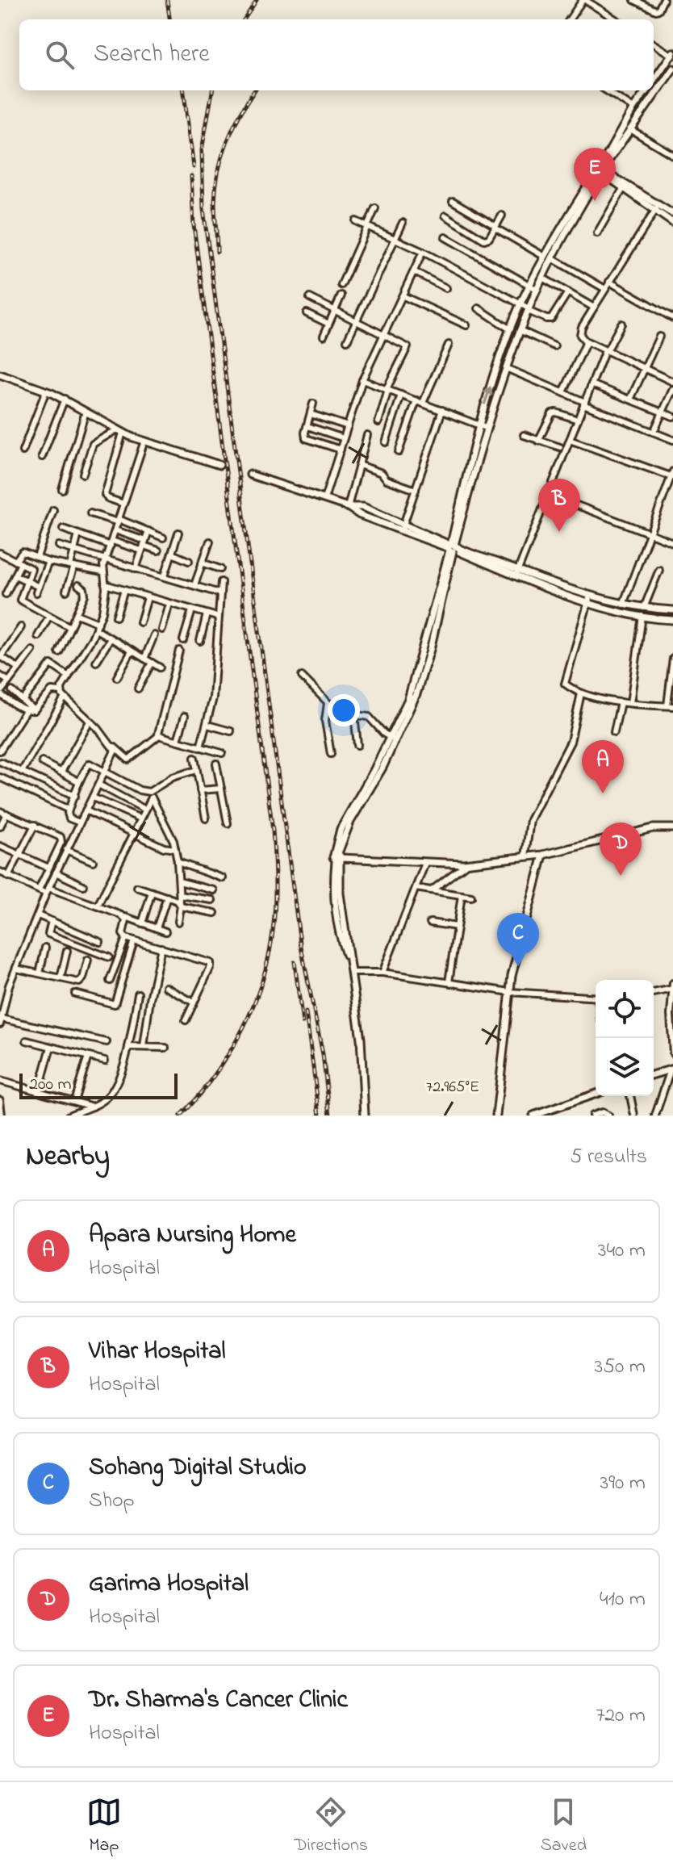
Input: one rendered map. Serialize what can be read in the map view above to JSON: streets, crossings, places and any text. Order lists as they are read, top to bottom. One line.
{"scale_bar":"200 m","page":{"search":"Search here","pins":["E","B","A","D","C"],"scale":"200 m","heading":["Nearby","5 results"],"list":[{"mark":"A","name":"Apara Nursing Home","note":"Hospital","value":"340 m"},{"mark":"B","name":"Vihar Hospital","note":"Hospital","value":"350 m"},{"mark":"C","name":"Sohang Digital Studio","note":"Shop","value":"390 m"},{"mark":"D","name":"Garima Hospital","note":"Hospital","value":"410 m"},{"mark":"E","name":"Dr. Sharma's Cancer Clinic","note":"Hospital","value":"720 m"}],"nav":["Map","Directions","Saved"]},"coordinates":["72.965°E"]}
